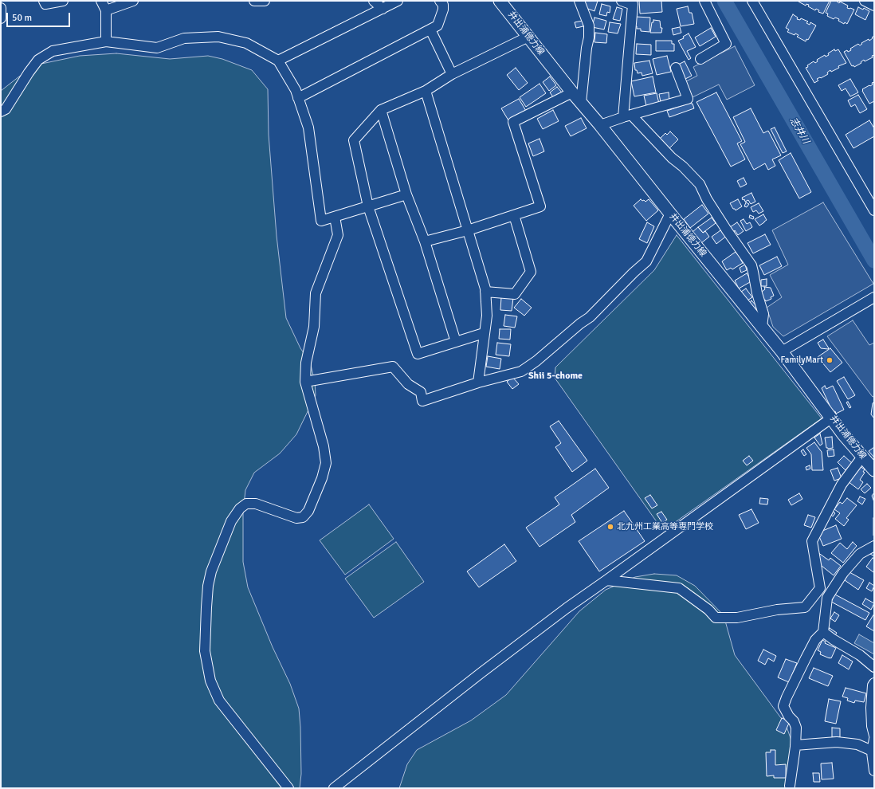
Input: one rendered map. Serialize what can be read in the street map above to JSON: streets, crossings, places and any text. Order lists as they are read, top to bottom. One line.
{"streets":{"main road":["井出浦徳力線"]},"districts":["Shii 5-chome"],"water":["志井川"],"places":["FamilyMart","北九州工業高等専門学校"],"scale_bar":"50 m"}
